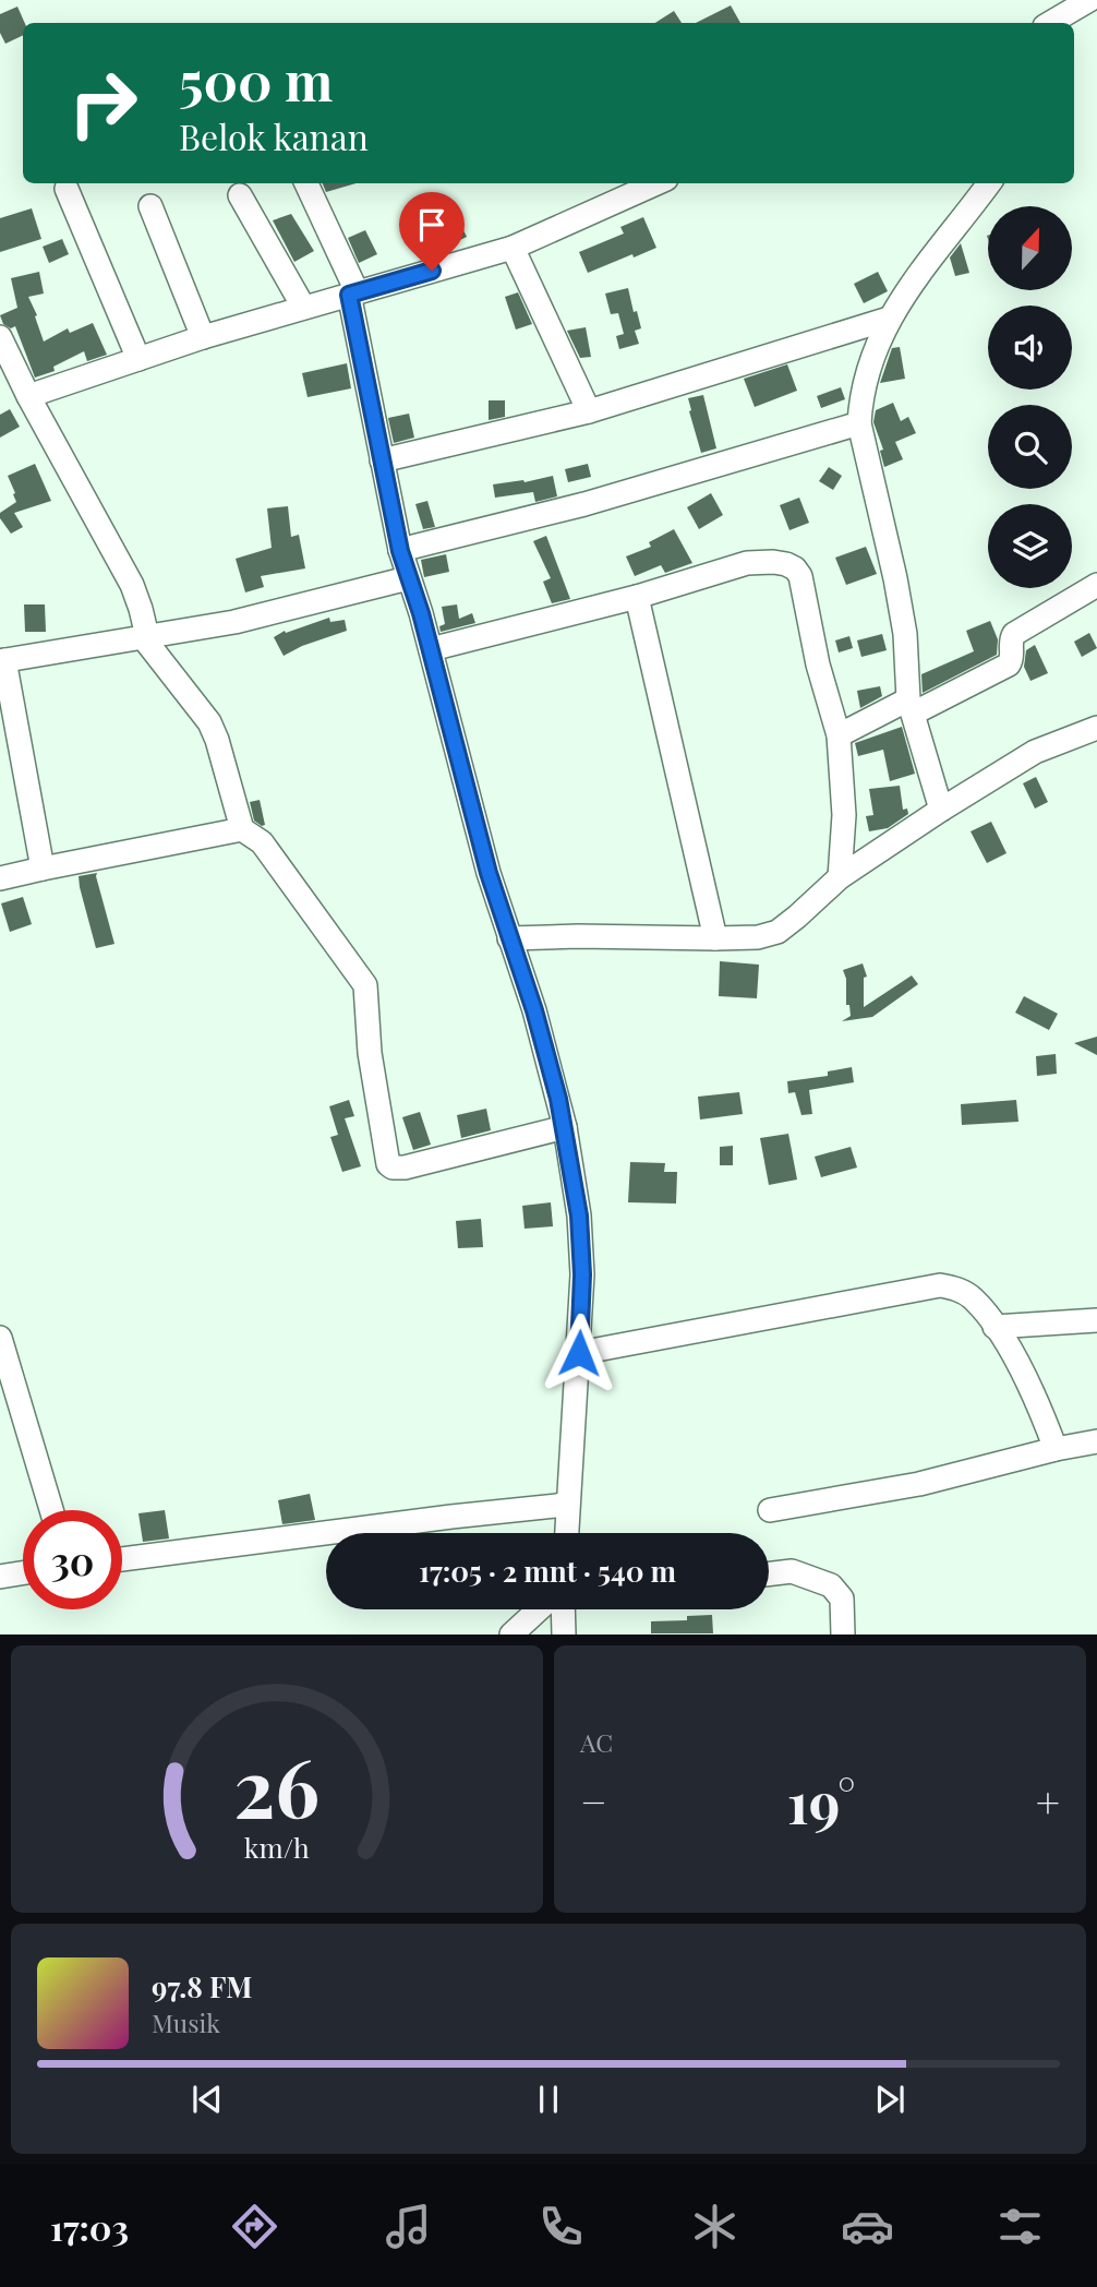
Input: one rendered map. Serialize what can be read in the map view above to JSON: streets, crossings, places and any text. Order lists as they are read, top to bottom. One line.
{"north":"top","page":{"turn":["500 m","Belok kanan"],"limit":"30","trip":"17:05 · 2 mnt · 540 m","tile":"AC","heat":["−","19°","+"],"song":["97.8 FM","Musik"],"tabs":"17:03","gauge":["26","km/h"]}}
